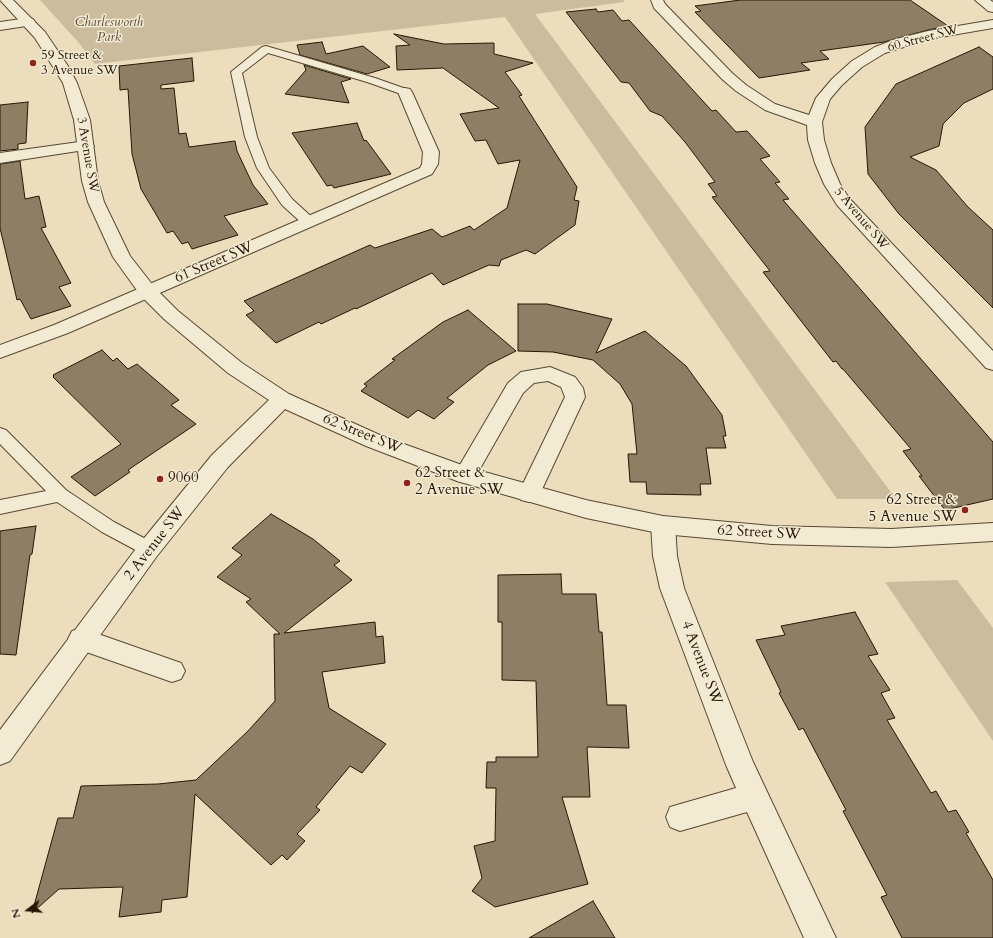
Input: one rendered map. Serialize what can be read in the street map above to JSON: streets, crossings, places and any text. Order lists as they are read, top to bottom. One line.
{"streets":{"street":["60 Street SW","3 Avenue SW","5 Avenue SW","61 Street SW","62 Street SW","2 Avenue SW","4 Avenue SW"]},"crossings":[["60 Street SW","5 Avenue SW"],["3 Avenue SW","61 Street SW"],["3 Avenue SW","62 Street SW"],["3 Avenue SW","2 Avenue SW"],["62 Street SW","2 Avenue SW"],["62 Street SW","4 Avenue SW"]],"parks":["Charlesworth Park"],"places":["59 Street & 3 Avenue SW","9060","62 Street & 2 Avenue SW","62 Street & 5 Avenue SW"],"north":"left"}
